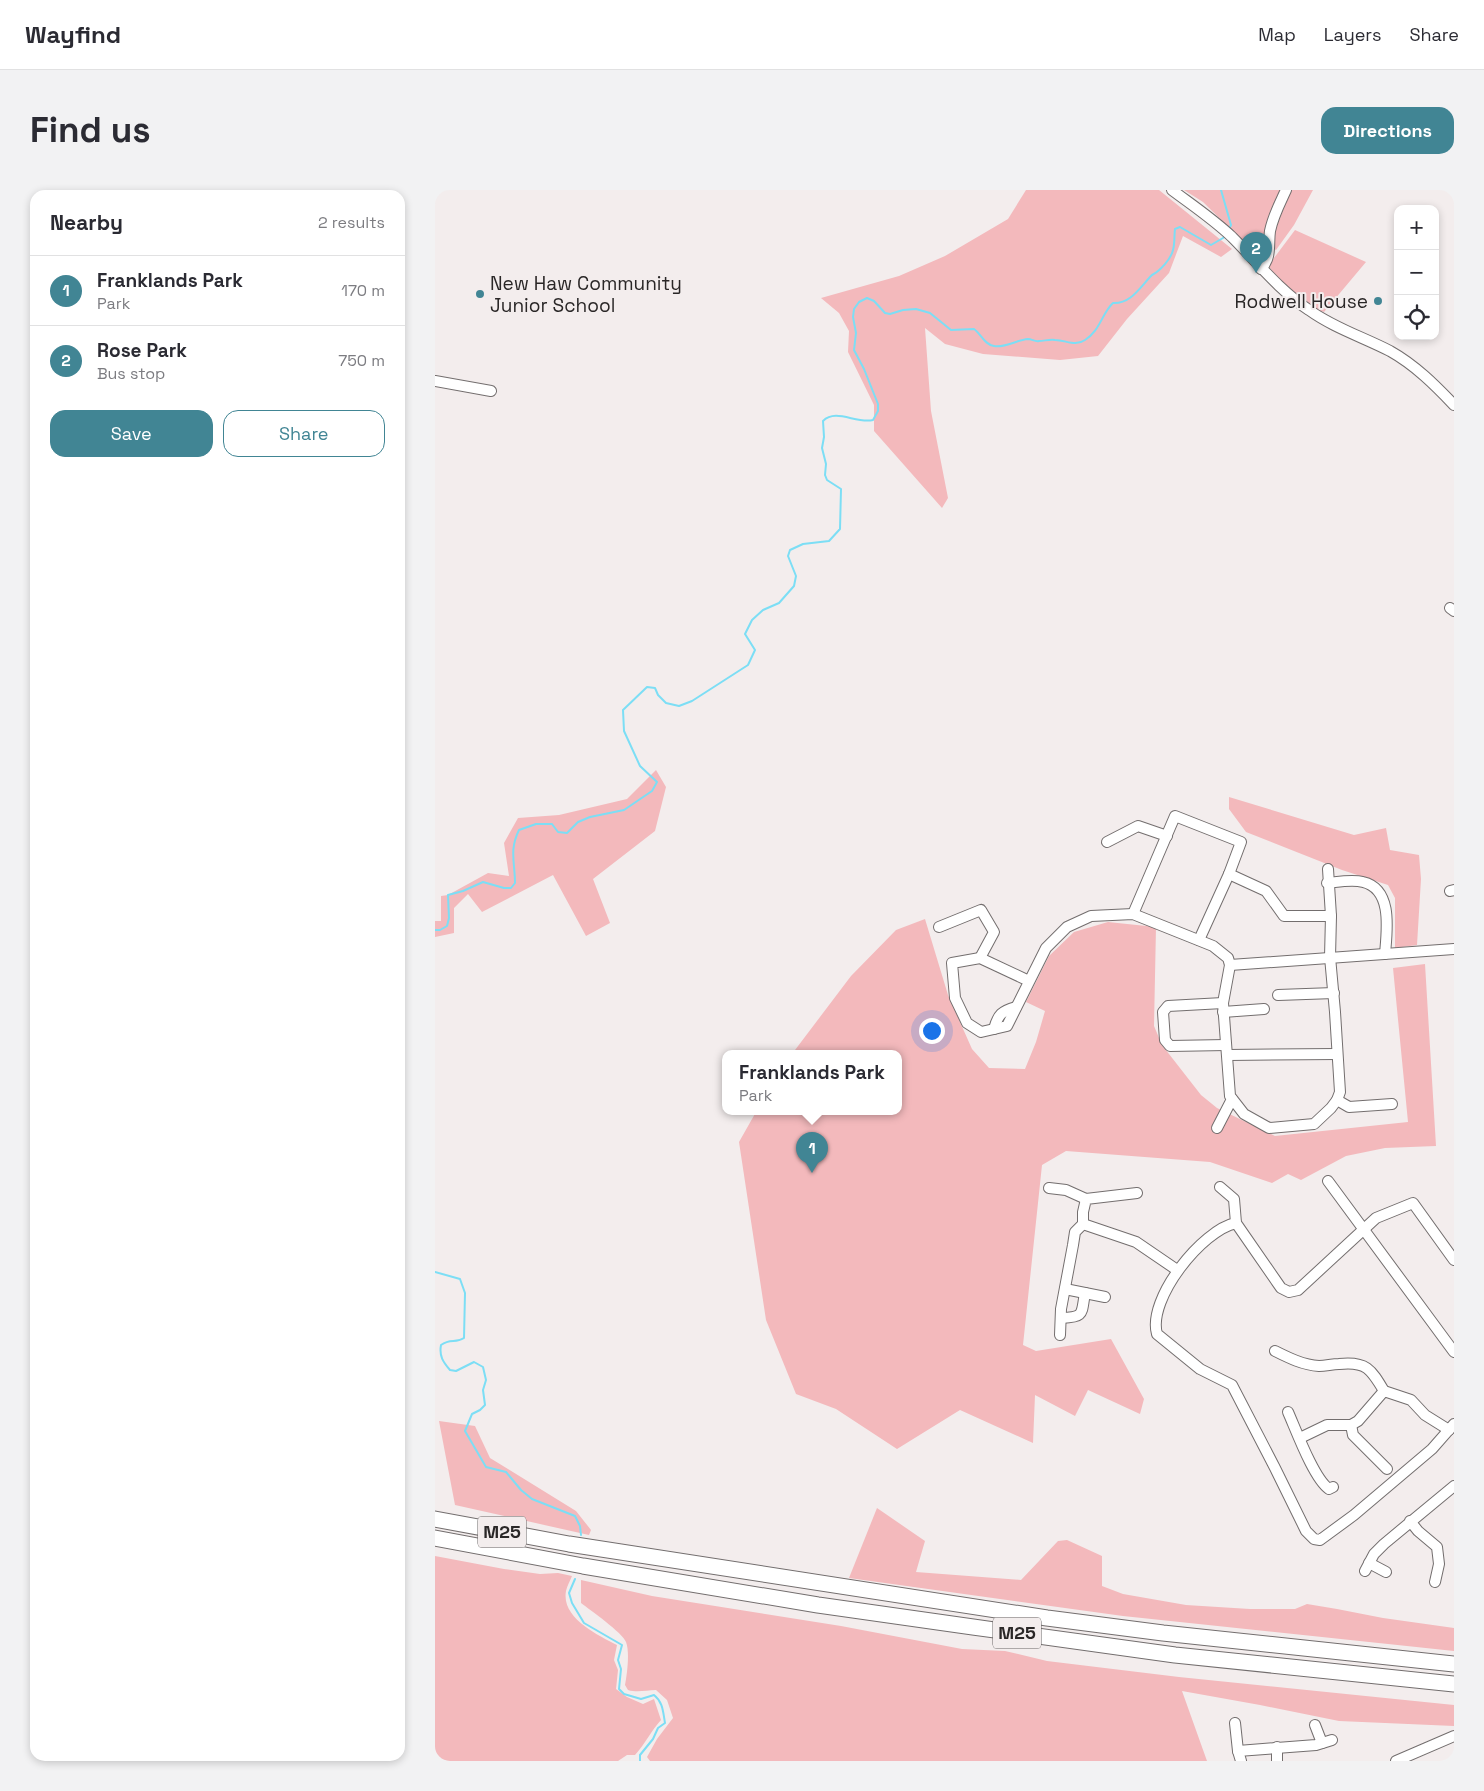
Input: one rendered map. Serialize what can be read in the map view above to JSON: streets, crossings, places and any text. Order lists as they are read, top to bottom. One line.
{"streets":{"highway":["M25"]},"places":["New Haw Community Junior School","Rodwell House"],"page":{"header":"Wayfind","nav":["Map","Layers","Share"],"buttons":["Directions",["Save","Share"]],"title":"Find us","heading":["Nearby","2 results"],"map_buttons":["+","−"],"pins":["2","1"],"list":[{"mark":"1","name":"Franklands Park","note":"Park","value":"170 m"},{"mark":"2","name":"Rose Park","note":"Bus stop","value":"750 m"}],"popup":["Franklands Park","Park"]}}
